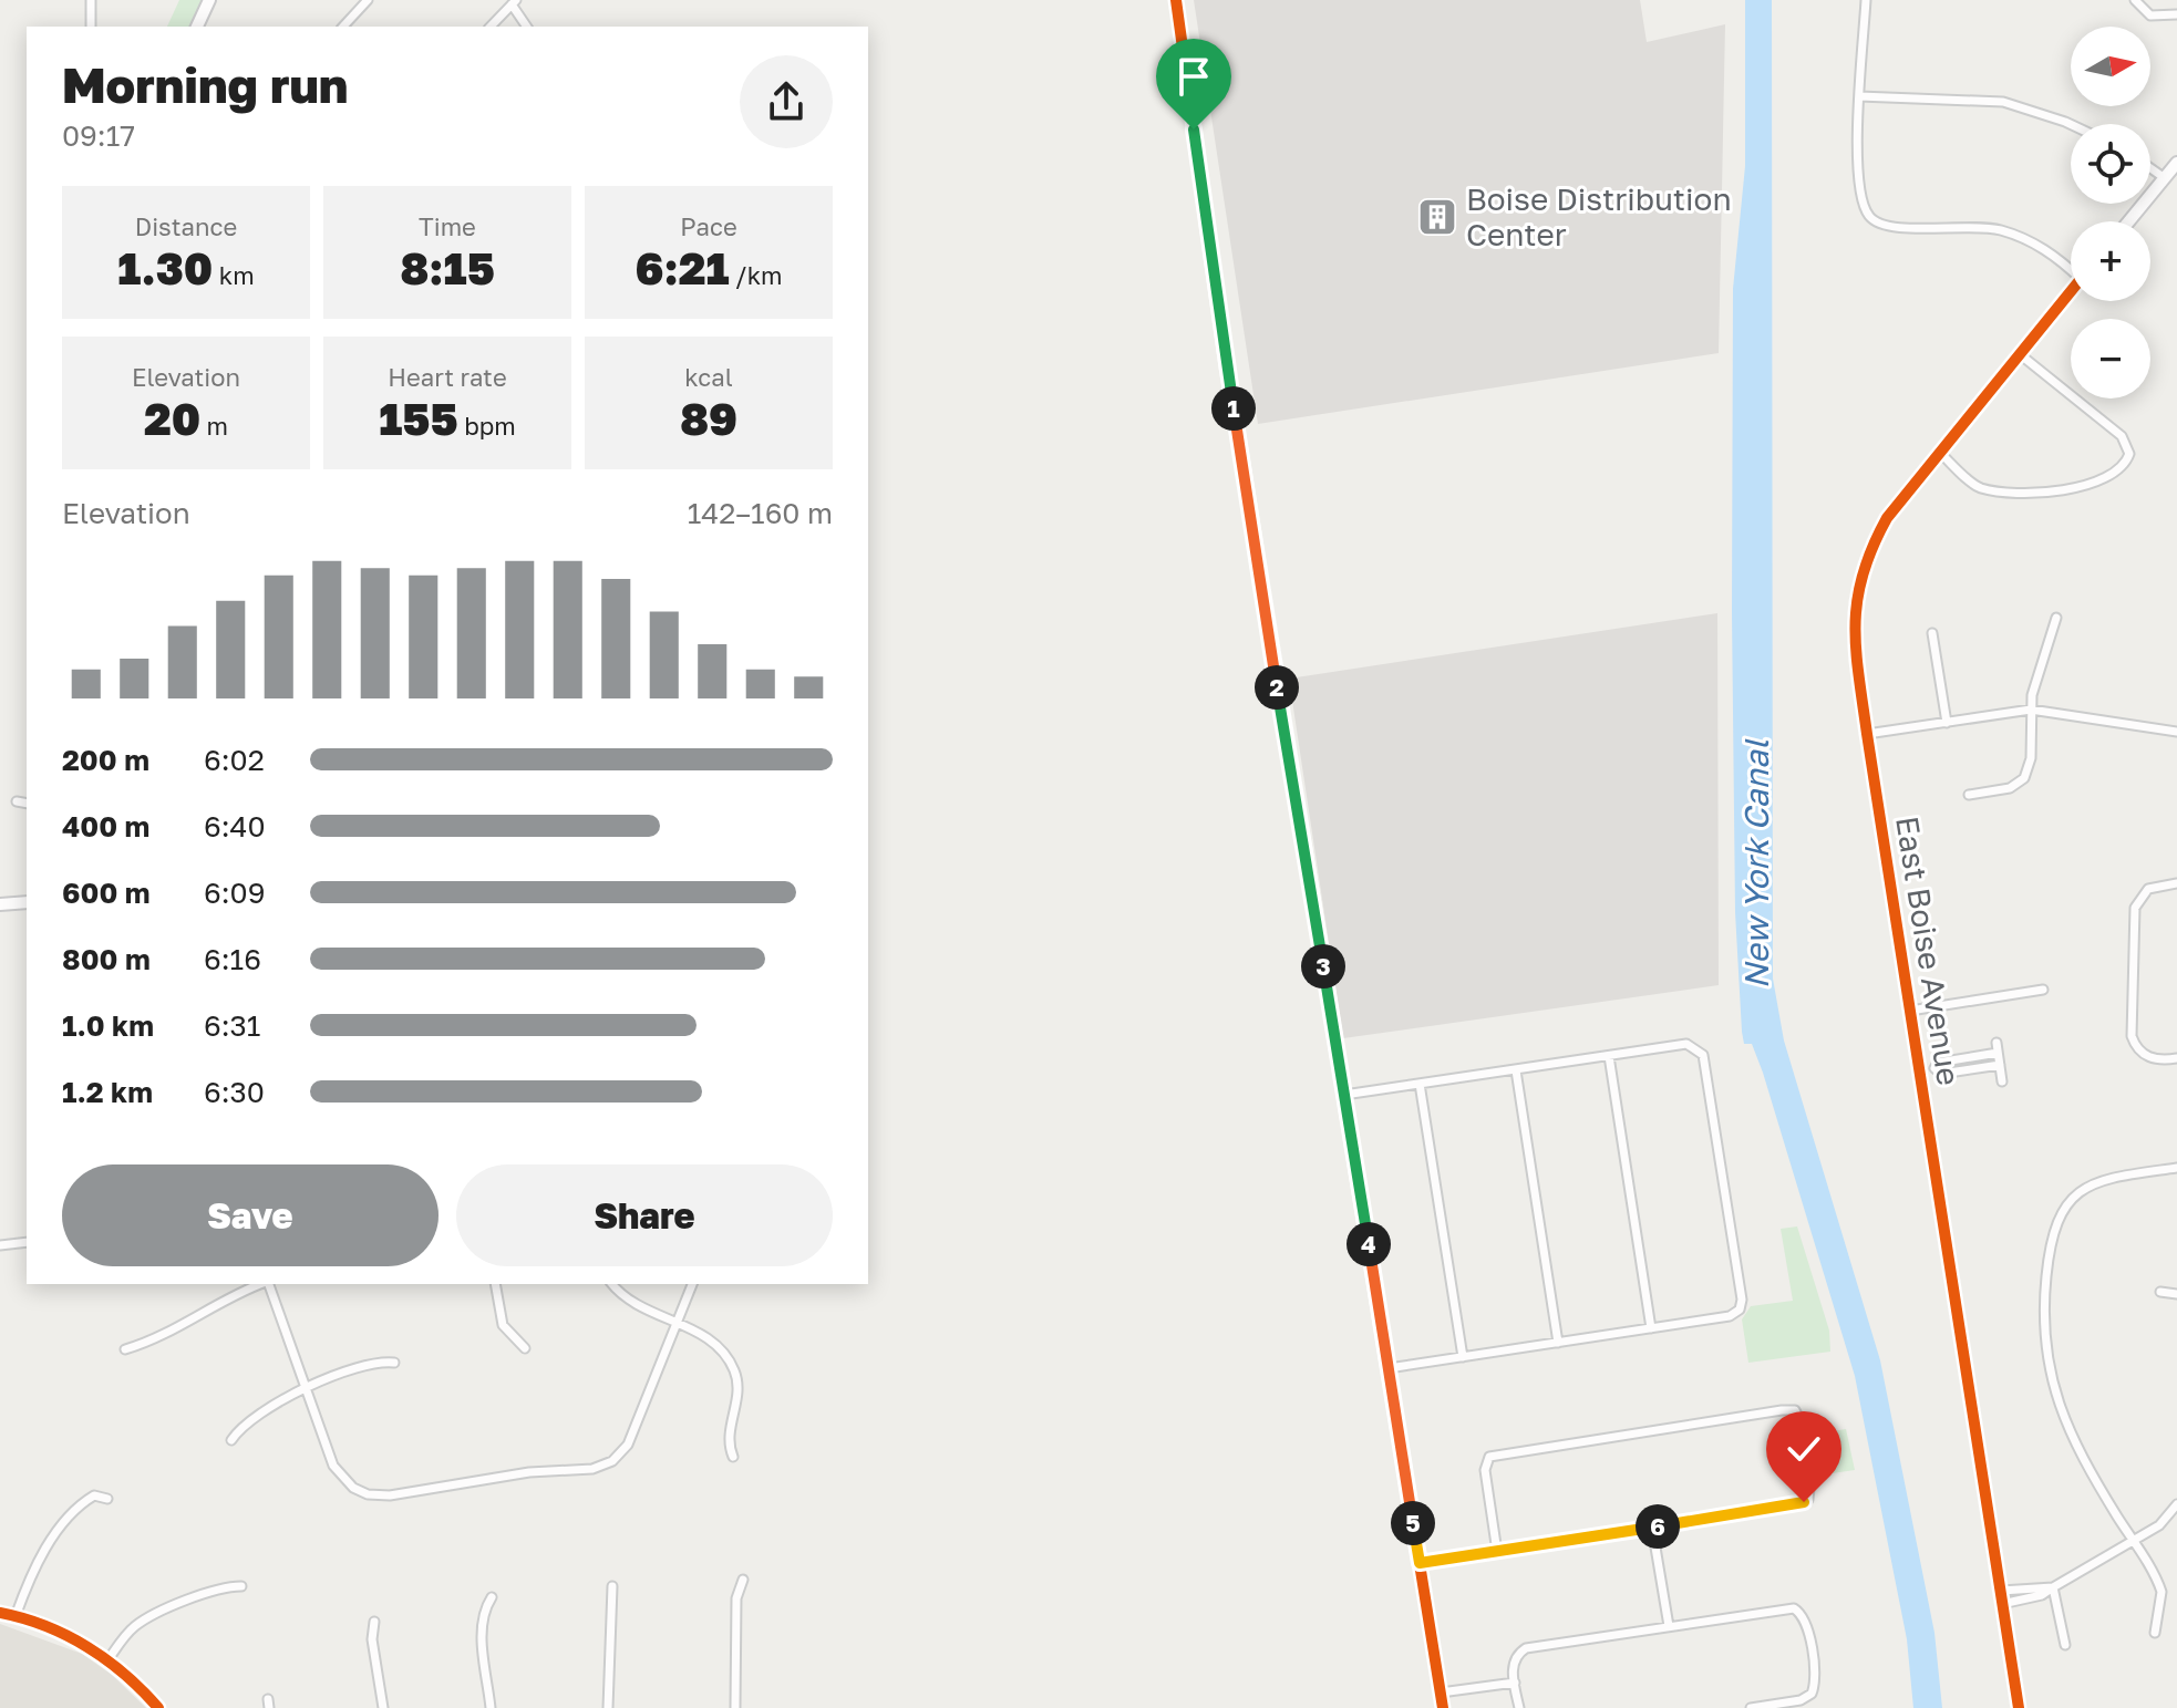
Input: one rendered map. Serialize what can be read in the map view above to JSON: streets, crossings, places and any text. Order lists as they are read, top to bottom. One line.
{"streets":{"street":["East Boise Avenue"]},"water":["New York Canal"],"places":{"building":["Boise Distribution Center"]},"north":"right","page":{"map_buttons":["+","−"],"heading":["Morning run","09:17"],"stats":[["Distance","1.30 km"],["Time","8:15"],["Pace","6:21 /km"],["Elevation","20 m"],["Heart rate","155 bpm"],["kcal","89"]],"pins":["1","2","3","4","5","6"],"chart":["Elevation","142–160 m"],"list":[{"name":"200 m","note":"6:02"},{"name":"400 m","note":"6:40"},{"name":"600 m","note":"6:09"},{"name":"800 m","note":"6:16"},{"name":"1.0 km","note":"6:31"},{"name":"1.2 km","note":"6:30"}],"buttons":["Save","Share"]}}
